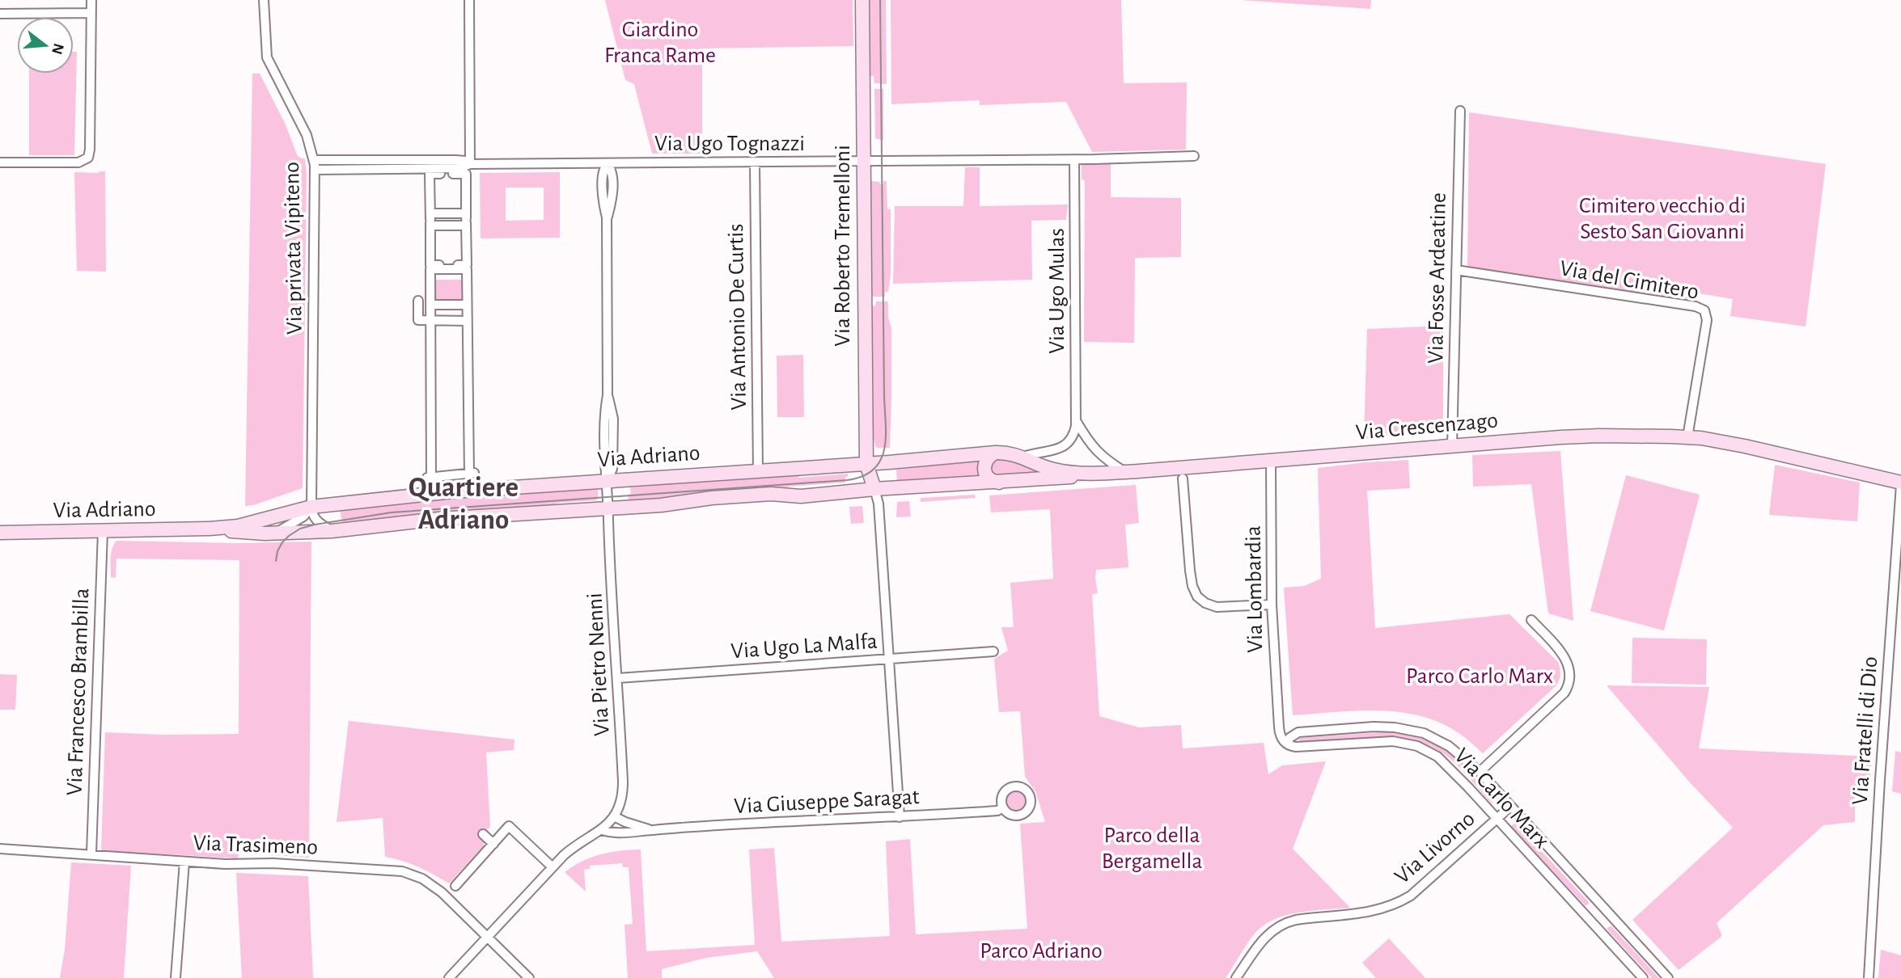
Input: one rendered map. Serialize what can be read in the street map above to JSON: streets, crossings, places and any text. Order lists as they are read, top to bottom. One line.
{"streets":{"street":["Via Ugo Tognazzi","Via Roberto Tremelloni","Via privata Vipiteno","Via Fosse Ardeatine","Via del Cimitero","Via Ugo Mulas","Via Antonio De Curtis","Via Crescenzago","Via Adriano","Via Lombardia","Via Ugo La Malfa","Via Pietro Nenni","Via Francesco Brambilla","Via Fratelli di Dio","Via Carlo Marx","Via Giuseppe Saragat","Via Trasimeno","Via Livorno"]},"crossings":[["Via Ugo Tognazzi","Via Roberto Tremelloni"],["Via Ugo Tognazzi","Via privata Vipiteno"],["Via Ugo Tognazzi","Via Ugo Mulas"],["Via Ugo Tognazzi","Via Antonio De Curtis"],["Via Ugo Tognazzi","Via Pietro Nenni"],["Via Roberto Tremelloni","Via Adriano"],["Via privata Vipiteno","Via Adriano"],["Via Fosse Ardeatine","Via del Cimitero"],["Via Fosse Ardeatine","Via Crescenzago"],["Via del Cimitero","Via Crescenzago"],["Via Ugo Mulas","Via Adriano"],["Via Antonio De Curtis","Via Adriano"],["Via Crescenzago","Via Adriano"],["Via Crescenzago","Via Lombardia"],["Via Crescenzago","Via Fratelli di Dio"],["Via Adriano","Via Pietro Nenni"],["Via Adriano","Via Francesco Brambilla"],["Via Ugo La Malfa","Via Pietro Nenni"],["Via Pietro Nenni","Via Giuseppe Saragat"],["Via Francesco Brambilla","Via Trasimeno"],["Via Carlo Marx","Via Livorno"]],"districts":["Quartiere Adriano"],"parks":["Giardino Franca Rame","Cimitero vecchio di Sesto San Giovanni","Parco Carlo Marx","Parco della Bergamella","Parco Adriano"],"north":"right"}
